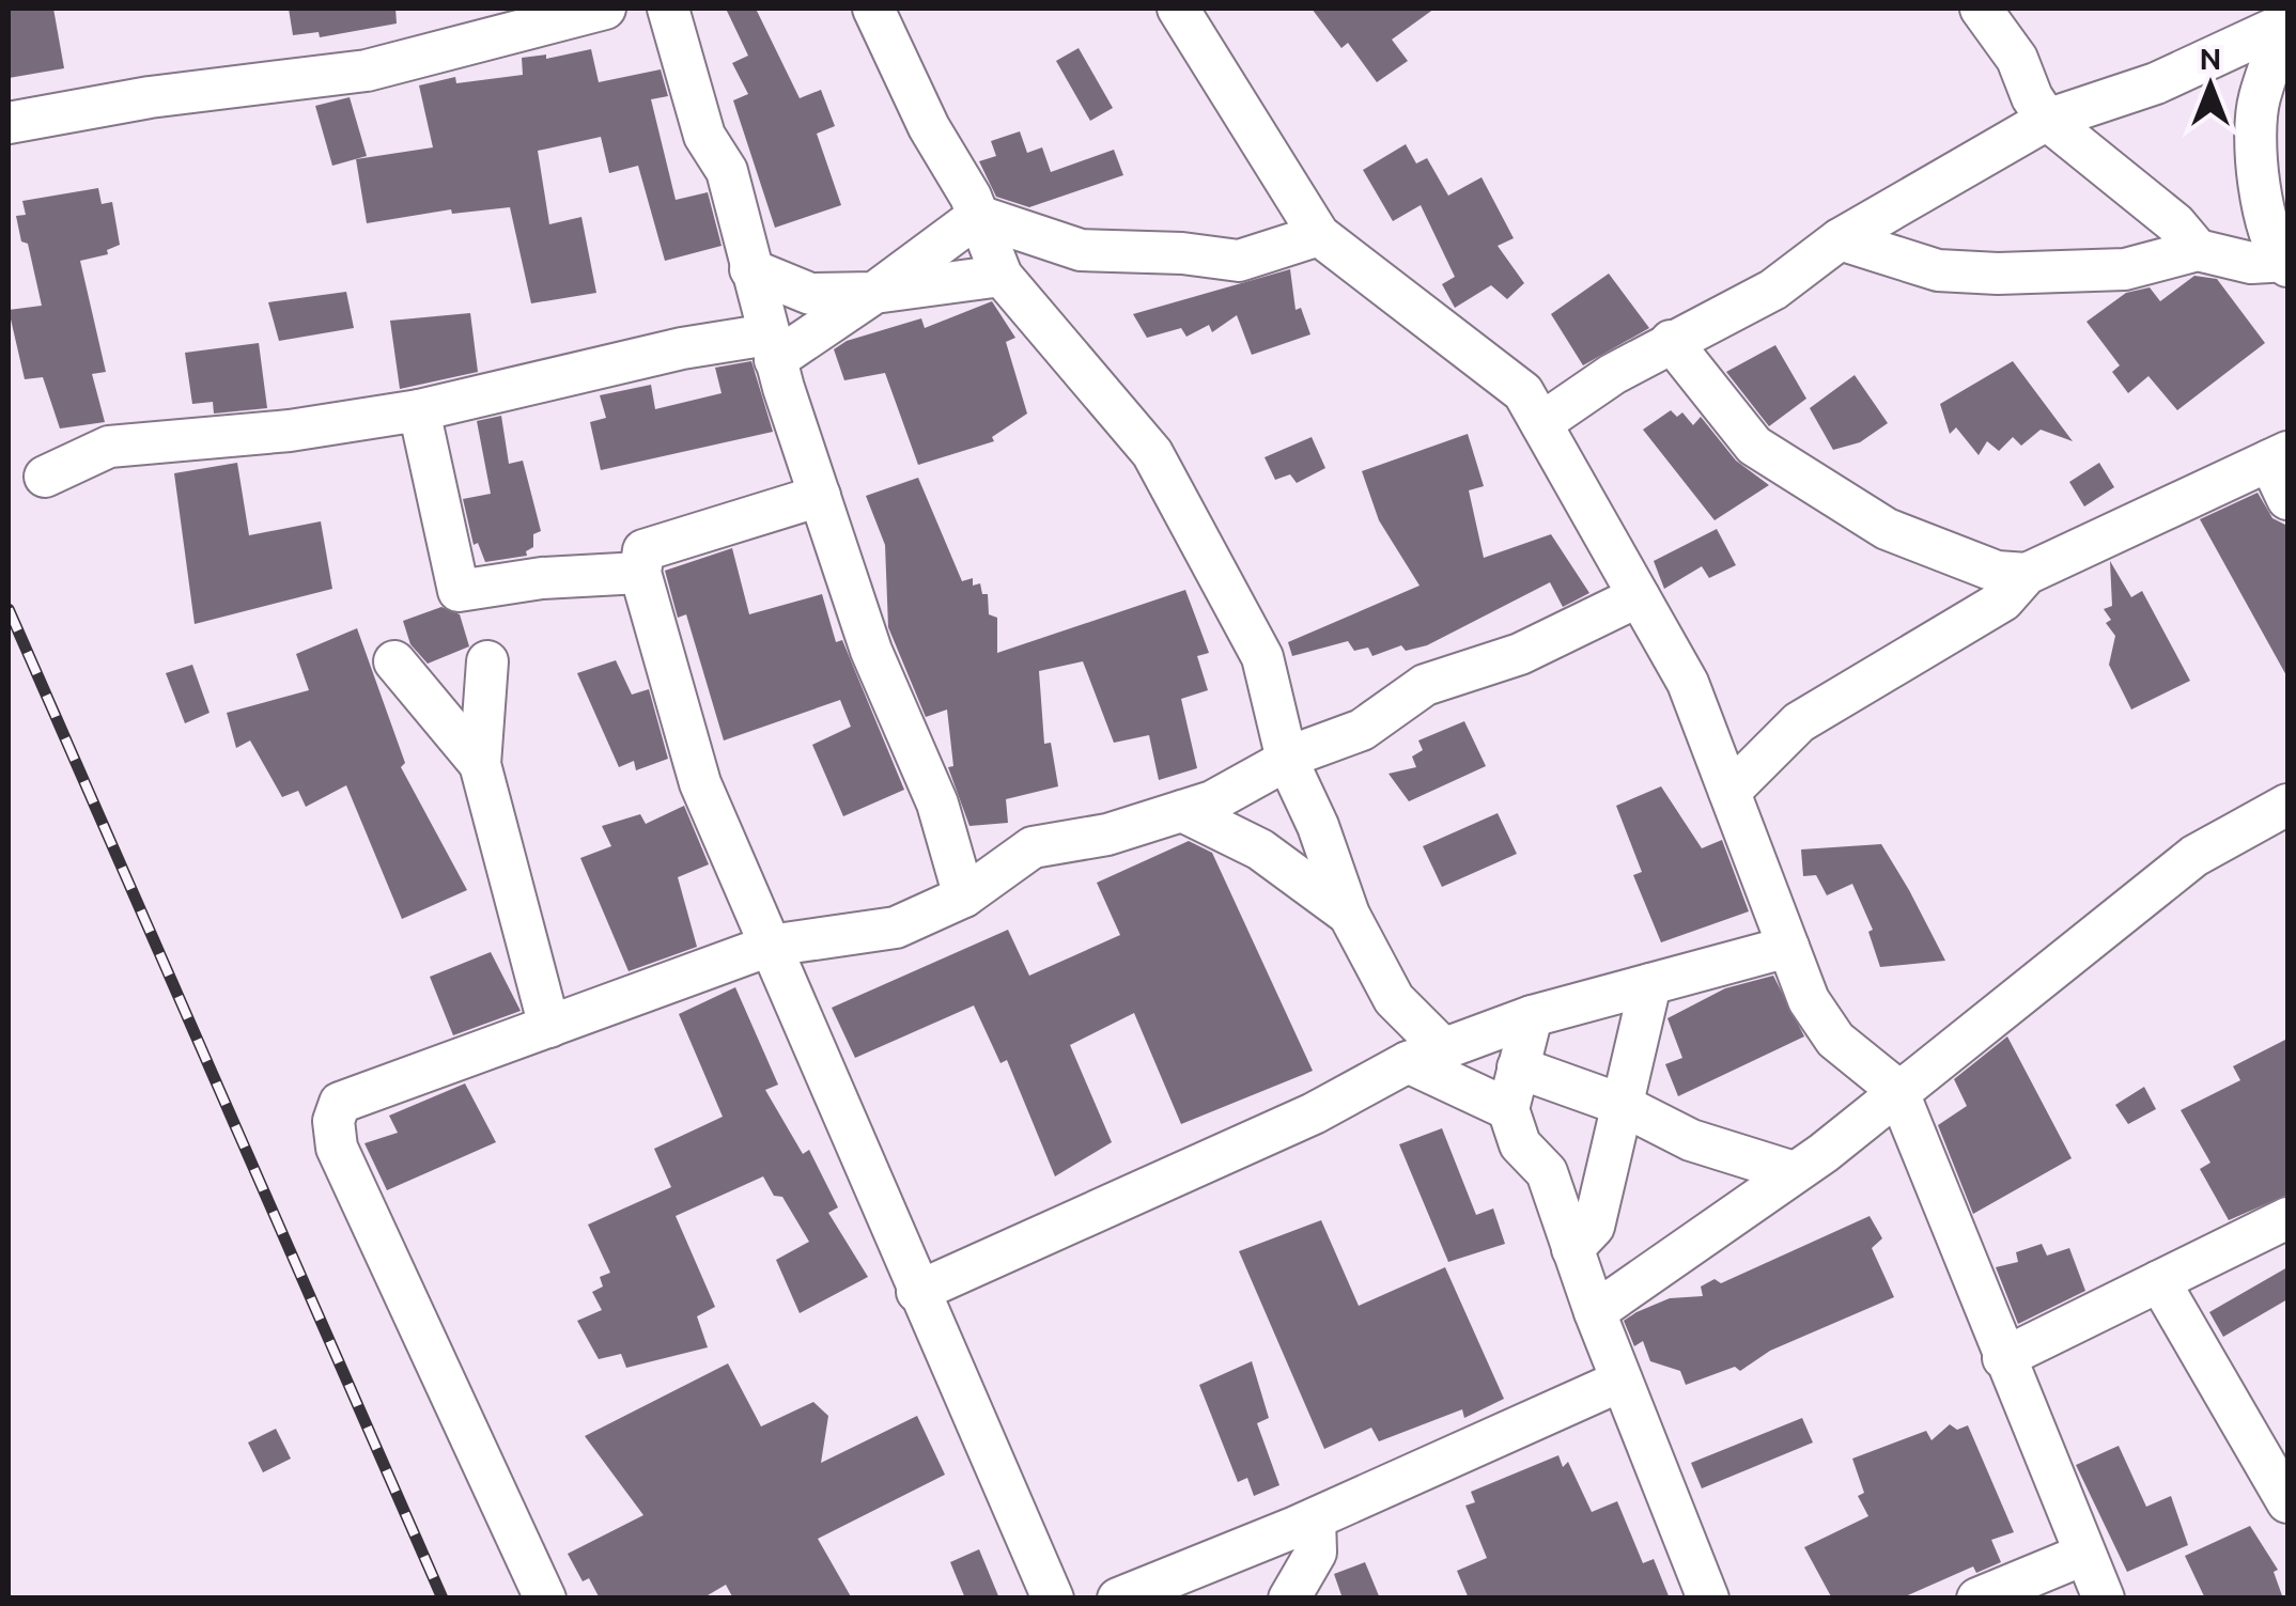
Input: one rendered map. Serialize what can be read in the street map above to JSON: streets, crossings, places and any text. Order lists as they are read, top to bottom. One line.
{"north":"top"}
